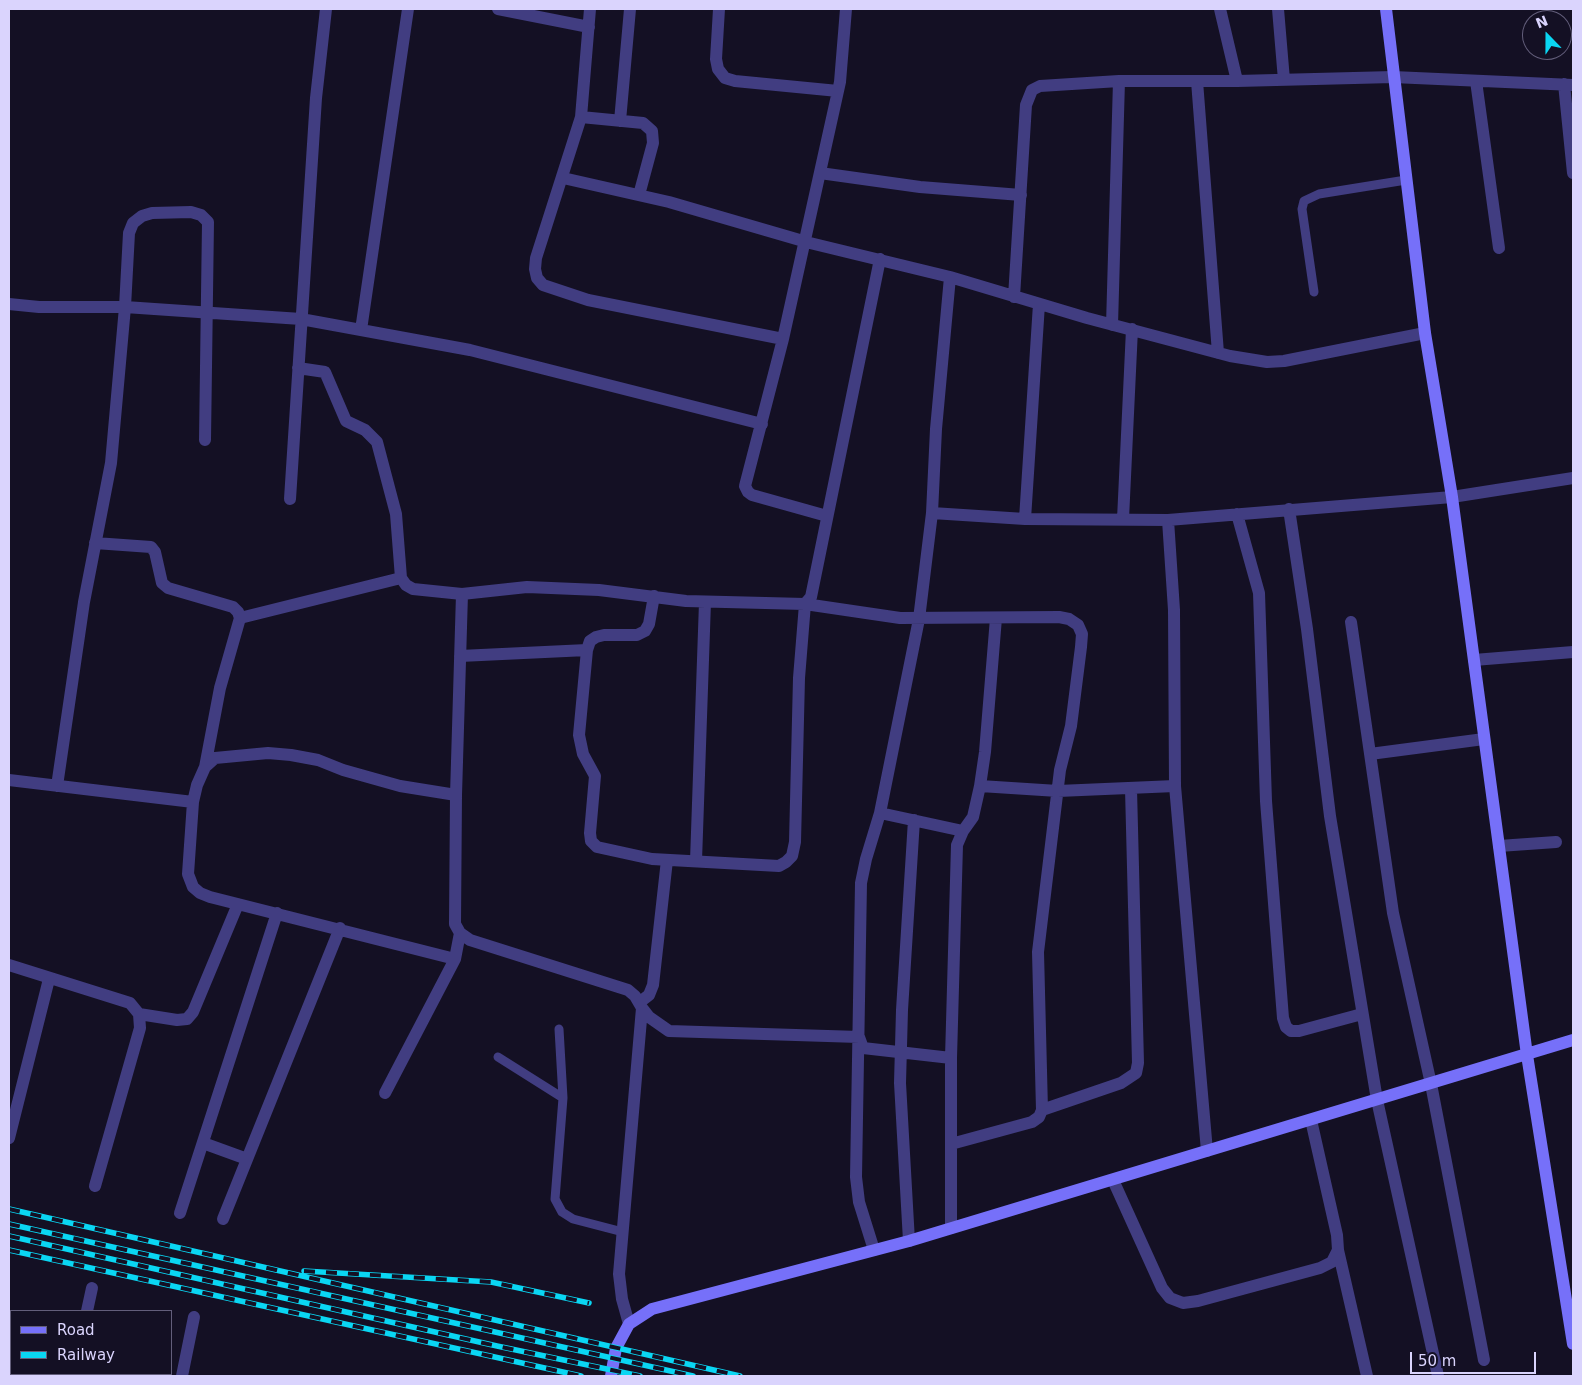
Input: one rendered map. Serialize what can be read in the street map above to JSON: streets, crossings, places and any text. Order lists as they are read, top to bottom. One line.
{"legend":["Road","Railway"],"scale_bar":"50 m","north":"top"}
